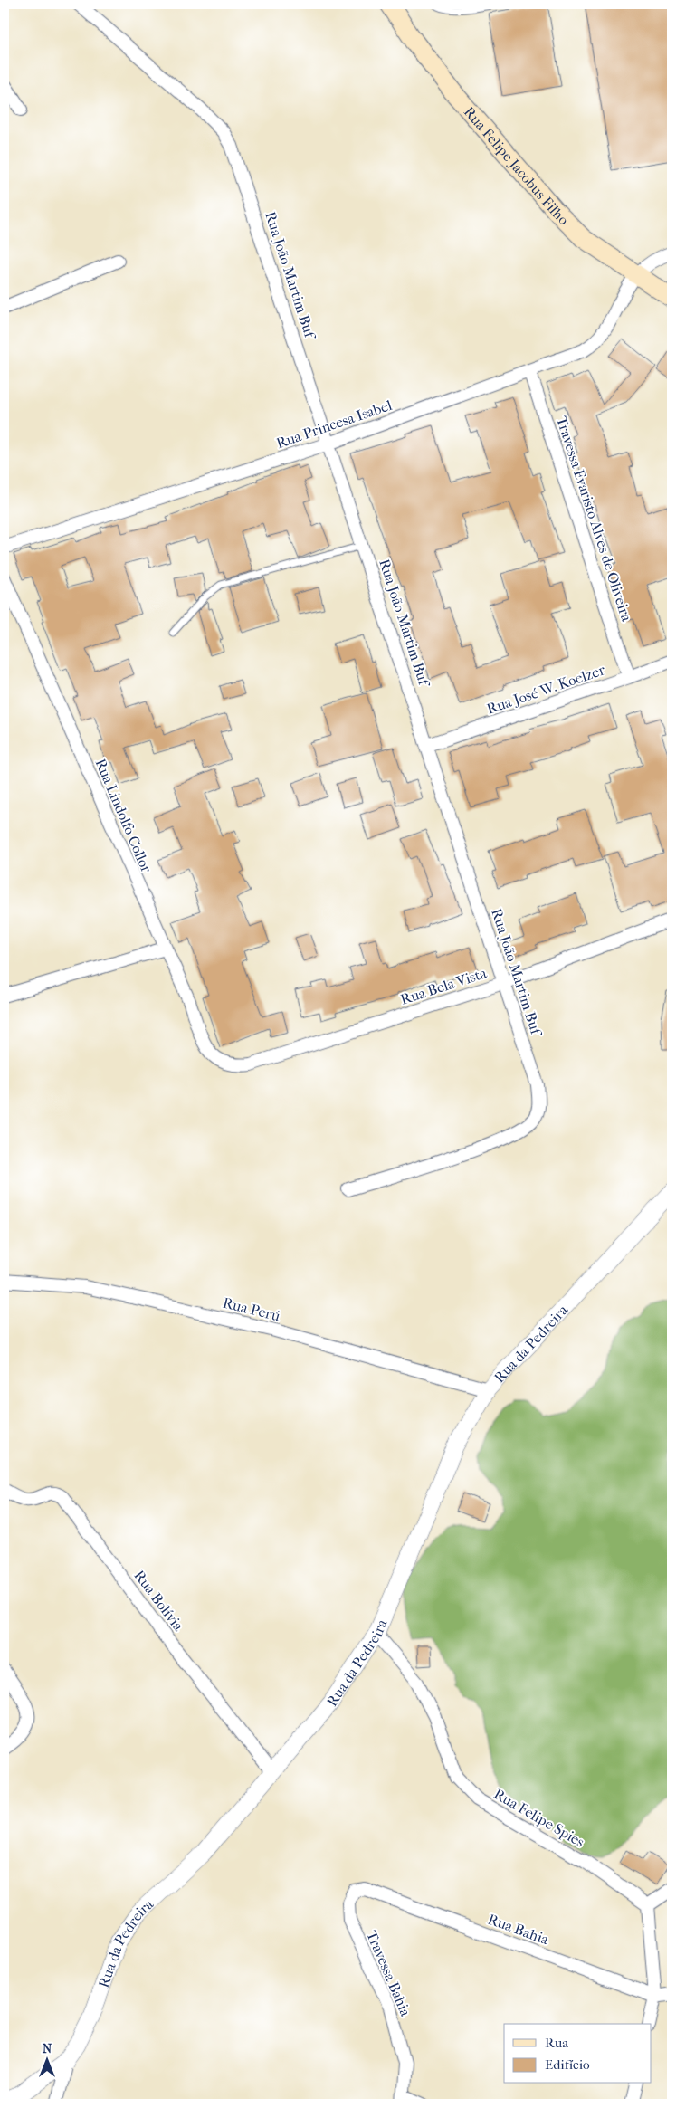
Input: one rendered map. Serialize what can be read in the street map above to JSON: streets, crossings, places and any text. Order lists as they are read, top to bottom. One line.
{"streets":{"main road":["Rua Felipe Jacobus Filho"],"street":["Rua João Martim Buf","Rua Princesa Isabel","Travessa Evaristo Alves de Oliveira","Rua José W. Koelzer","Rua Lindolfo Collor","Rua Bela Vista","Rua Perú","Rua da Pedreira","Rua Bolívia","Rua Felipe Spies","Rua Bahia","Travessa Bahia"]},"crossings":[["Rua Felipe Jacobus Filho","Rua Princesa Isabel"],["Rua João Martim Buf","Rua Princesa Isabel"],["Rua João Martim Buf","Rua José W. Koelzer"],["Rua João Martim Buf","Rua Bela Vista"],["Rua Princesa Isabel","Travessa Evaristo Alves de Oliveira"],["Travessa Evaristo Alves de Oliveira","Rua José W. Koelzer"],["Rua Lindolfo Collor","Rua Bela Vista"],["Rua Perú","Rua da Pedreira"],["Rua da Pedreira","Rua Bolívia"],["Rua da Pedreira","Rua Felipe Spies"],["Rua Bahia","Travessa Bahia"]],"legend":["Rua","Edifício"],"north":"top"}
